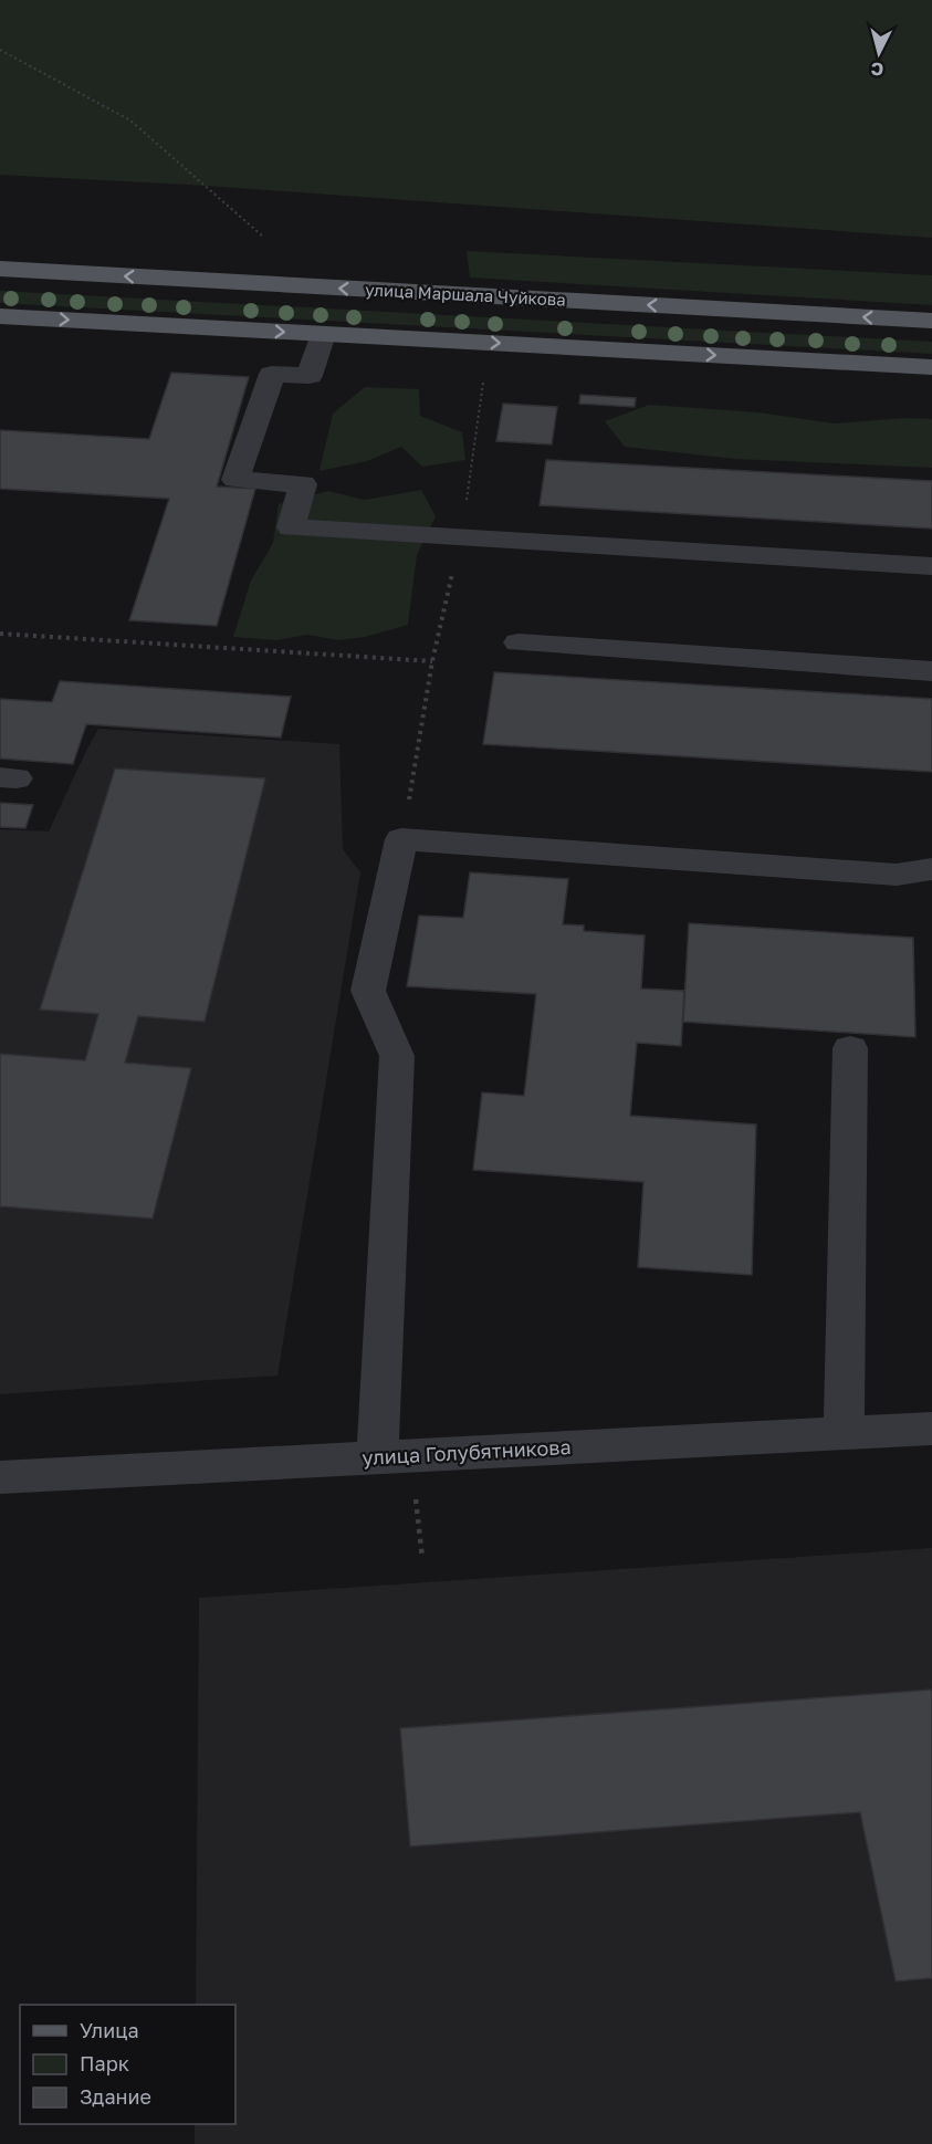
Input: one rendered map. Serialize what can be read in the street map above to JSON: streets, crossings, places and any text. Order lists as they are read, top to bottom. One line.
{"streets":{"main road":["улица Маршала Чуйкова"],"street":["улица Голубятникова"]},"legend":["Улица","Парк","Здание"],"north":"bottom"}
